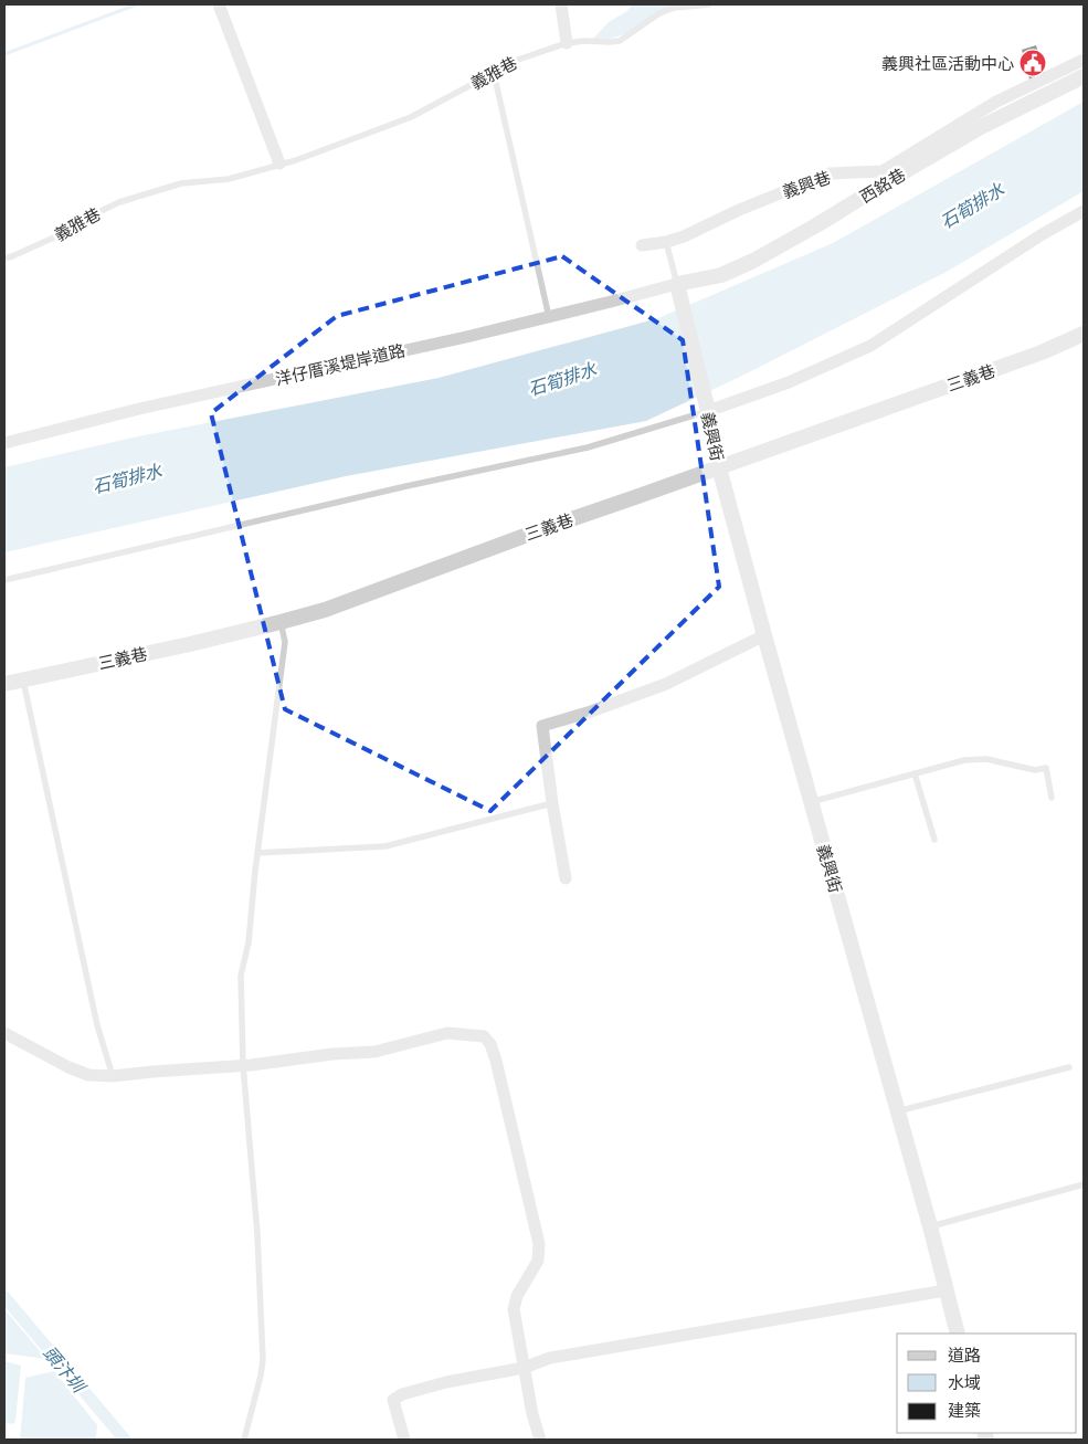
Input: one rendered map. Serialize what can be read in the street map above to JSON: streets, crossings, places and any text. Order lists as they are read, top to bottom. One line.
{"streets":{"street":["義興巷","西銘巷","洋仔厝溪堤岸道路","三義巷","義興街"],"lane":["義雅巷"]},"crossings":[["西銘巷","洋仔厝溪堤岸道路"],["西銘巷","義興街"],["洋仔厝溪堤岸道路","義興街"],["三義巷","義興街"]],"water":["石筍排水","頭汴圳"],"places":{"public building":["義興社區活動中心"]},"legend":["道路","水域","建築"]}
